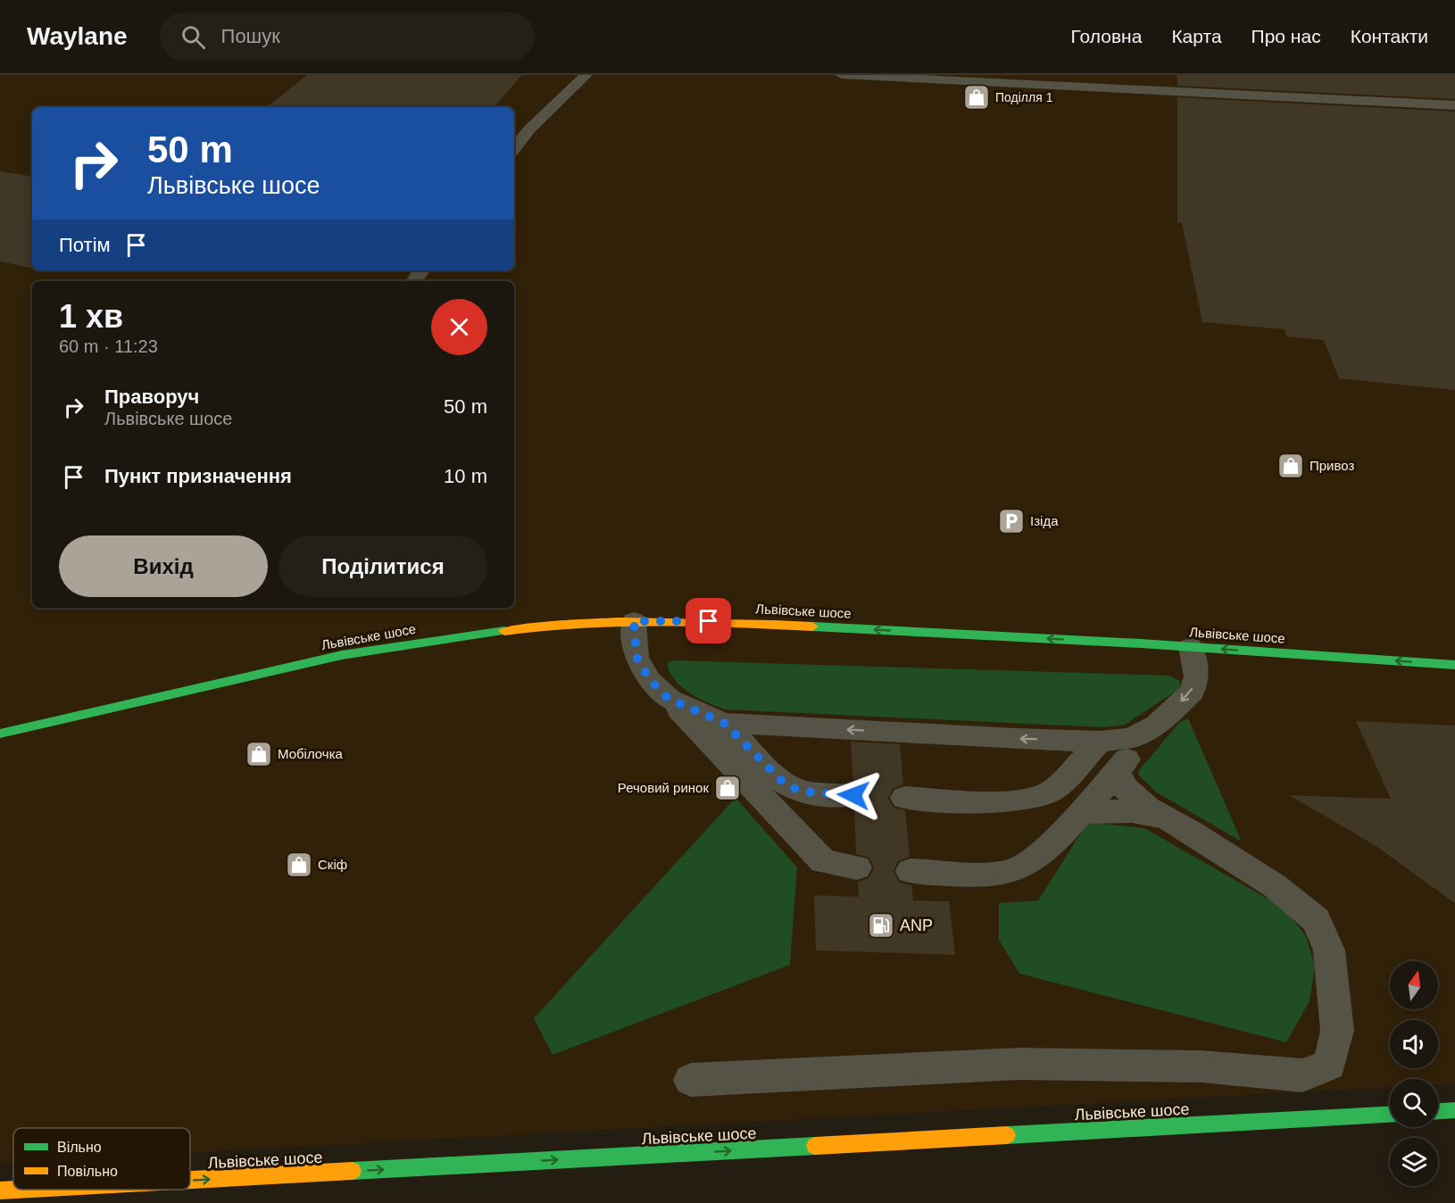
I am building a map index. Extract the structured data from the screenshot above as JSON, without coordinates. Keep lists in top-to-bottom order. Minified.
{"streets":{"main road":["Львівське шосе"]},"places":{"shop":["Поділля 1","Привоз","Мобілочка","Речовий ринок","Скіф"],"parking":["Ізіда"],"fuel station":["ANP"]},"legend":["Вільно","Повільно"],"north":"top","page":{"header":"Waylane","search":"Пошук","nav":["Головна","Карта","Про нас","Контакти"],"turn":["50 m","Львівське шосе"],"then":"Потім","heading":["1 хв","60 m · 11:23"],"list":[{"name":"Праворуч","note":"Львівське шосе","value":"50 m"},{"name":"Пункт призначення","value":"10 m"}],"buttons":["Вихід","Поділитися"]}}
